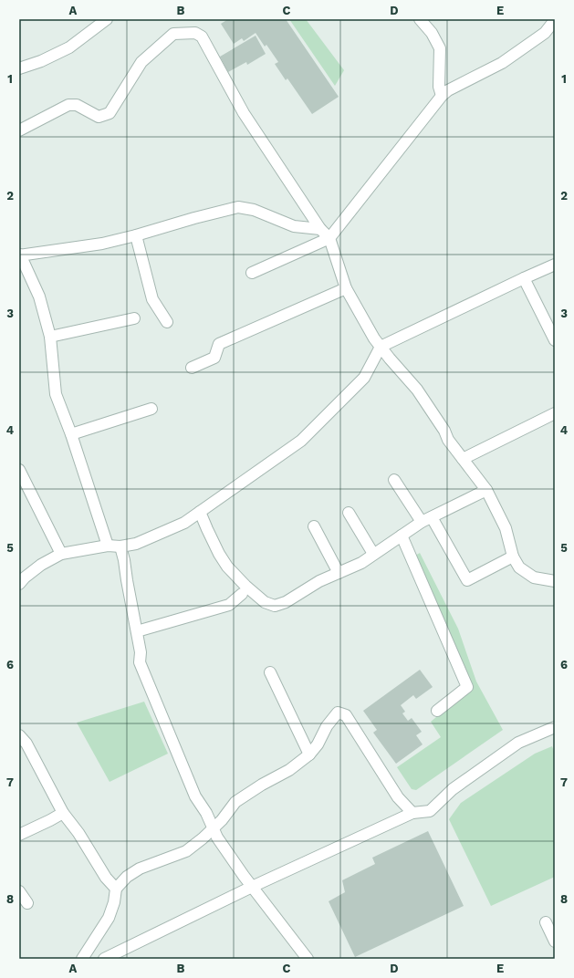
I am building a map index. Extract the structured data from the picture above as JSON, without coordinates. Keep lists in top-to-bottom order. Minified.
{"grid":{"columns":["A","B","C","D","E"],"rows":["1","2","3","4","5","6","7","8"]}}
